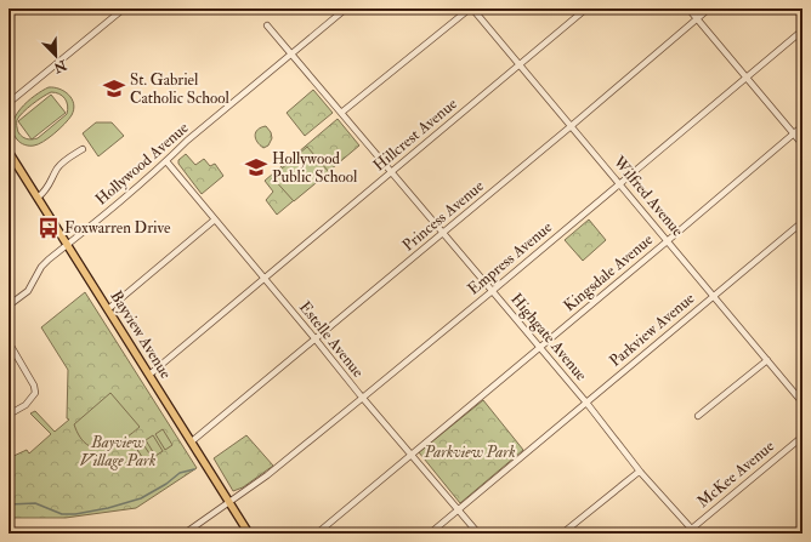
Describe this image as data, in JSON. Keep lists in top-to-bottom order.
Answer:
{
  "streets": {
    "main road": ["Bayview Avenue"],
    "street": [
      "Hillcrest Avenue",
      "Hollywood Avenue",
      "Wilfred Avenue",
      "Princess Avenue",
      "Empress Avenue",
      "Kingsdale Avenue",
      "Parkview Avenue",
      "Highgate Avenue",
      "Estelle Avenue",
      "McKee Avenue"
    ]
  },
  "crossings": [
    ["Hillcrest Avenue", "Wilfred Avenue"],
    ["Hillcrest Avenue", "Bayview Avenue"],
    ["Hillcrest Avenue", "Highgate Avenue"],
    ["Hillcrest Avenue", "Estelle Avenue"],
    ["Hollywood Avenue", "Bayview Avenue"],
    ["Hollywood Avenue", "Highgate Avenue"],
    ["Hollywood Avenue", "Estelle Avenue"],
    ["Wilfred Avenue", "Princess Avenue"],
    ["Wilfred Avenue", "Empress Avenue"],
    ["Wilfred Avenue", "Kingsdale Avenue"],
    ["Wilfred Avenue", "Parkview Avenue"],
    ["Princess Avenue", "Bayview Avenue"],
    ["Princess Avenue", "Highgate Avenue"],
    ["Princess Avenue", "Estelle Avenue"],
    ["Empress Avenue", "Bayview Avenue"],
    ["Empress Avenue", "Highgate Avenue"],
    ["Empress Avenue", "Estelle Avenue"],
    ["Kingsdale Avenue", "Highgate Avenue"],
    ["Kingsdale Avenue", "Estelle Avenue"],
    ["Parkview Avenue", "Highgate Avenue"],
    ["Parkview Avenue", "Estelle Avenue"],
    ["Highgate Avenue", "McKee Avenue"]
  ],
  "parks": ["Bayview Village Park", "Parkview Park"],
  "places": {
    "school or university": ["St. Gabriel Catholic School", "Hollywood Public School"],
    "bus stop": ["Foxwarren Drive"]
  },
  "north": "bottom right"
}
